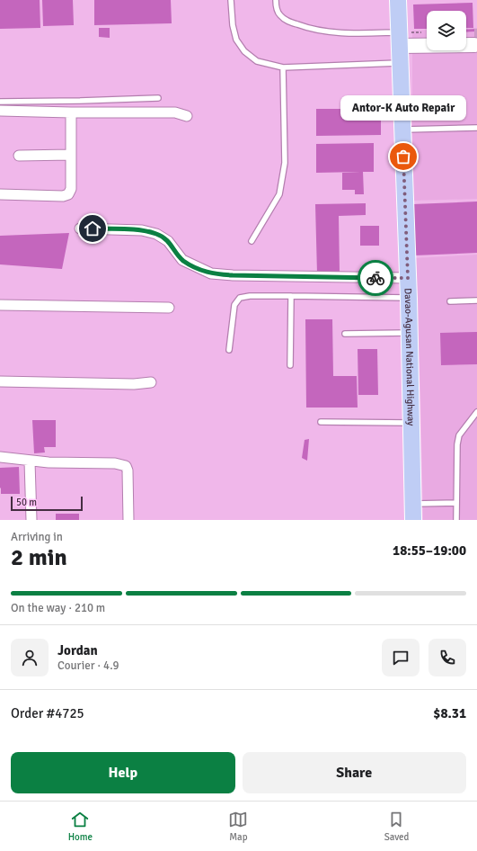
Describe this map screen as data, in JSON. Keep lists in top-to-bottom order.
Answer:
{
  "streets": {
    "main road": ["Davao-Agusan National Highway"]
  },
  "places": ["Antor-K Auto Repair"],
  "scale_bar": "50 m",
  "page": {
    "bubble": "Antor-K Auto Repair",
    "scale": "50 m",
    "heading": ["2 min", "Arriving in", "18:55–19:00"],
    "panel": [
      "Jordan",
      "Courier · 4.9",
      "Order #4725",
      "$8.31"
    ],
    "bar": "On the way · 210 m",
    "buttons": ["Help", "Share"],
    "tabs": ["Home", "Map", "Saved"]
  }
}
